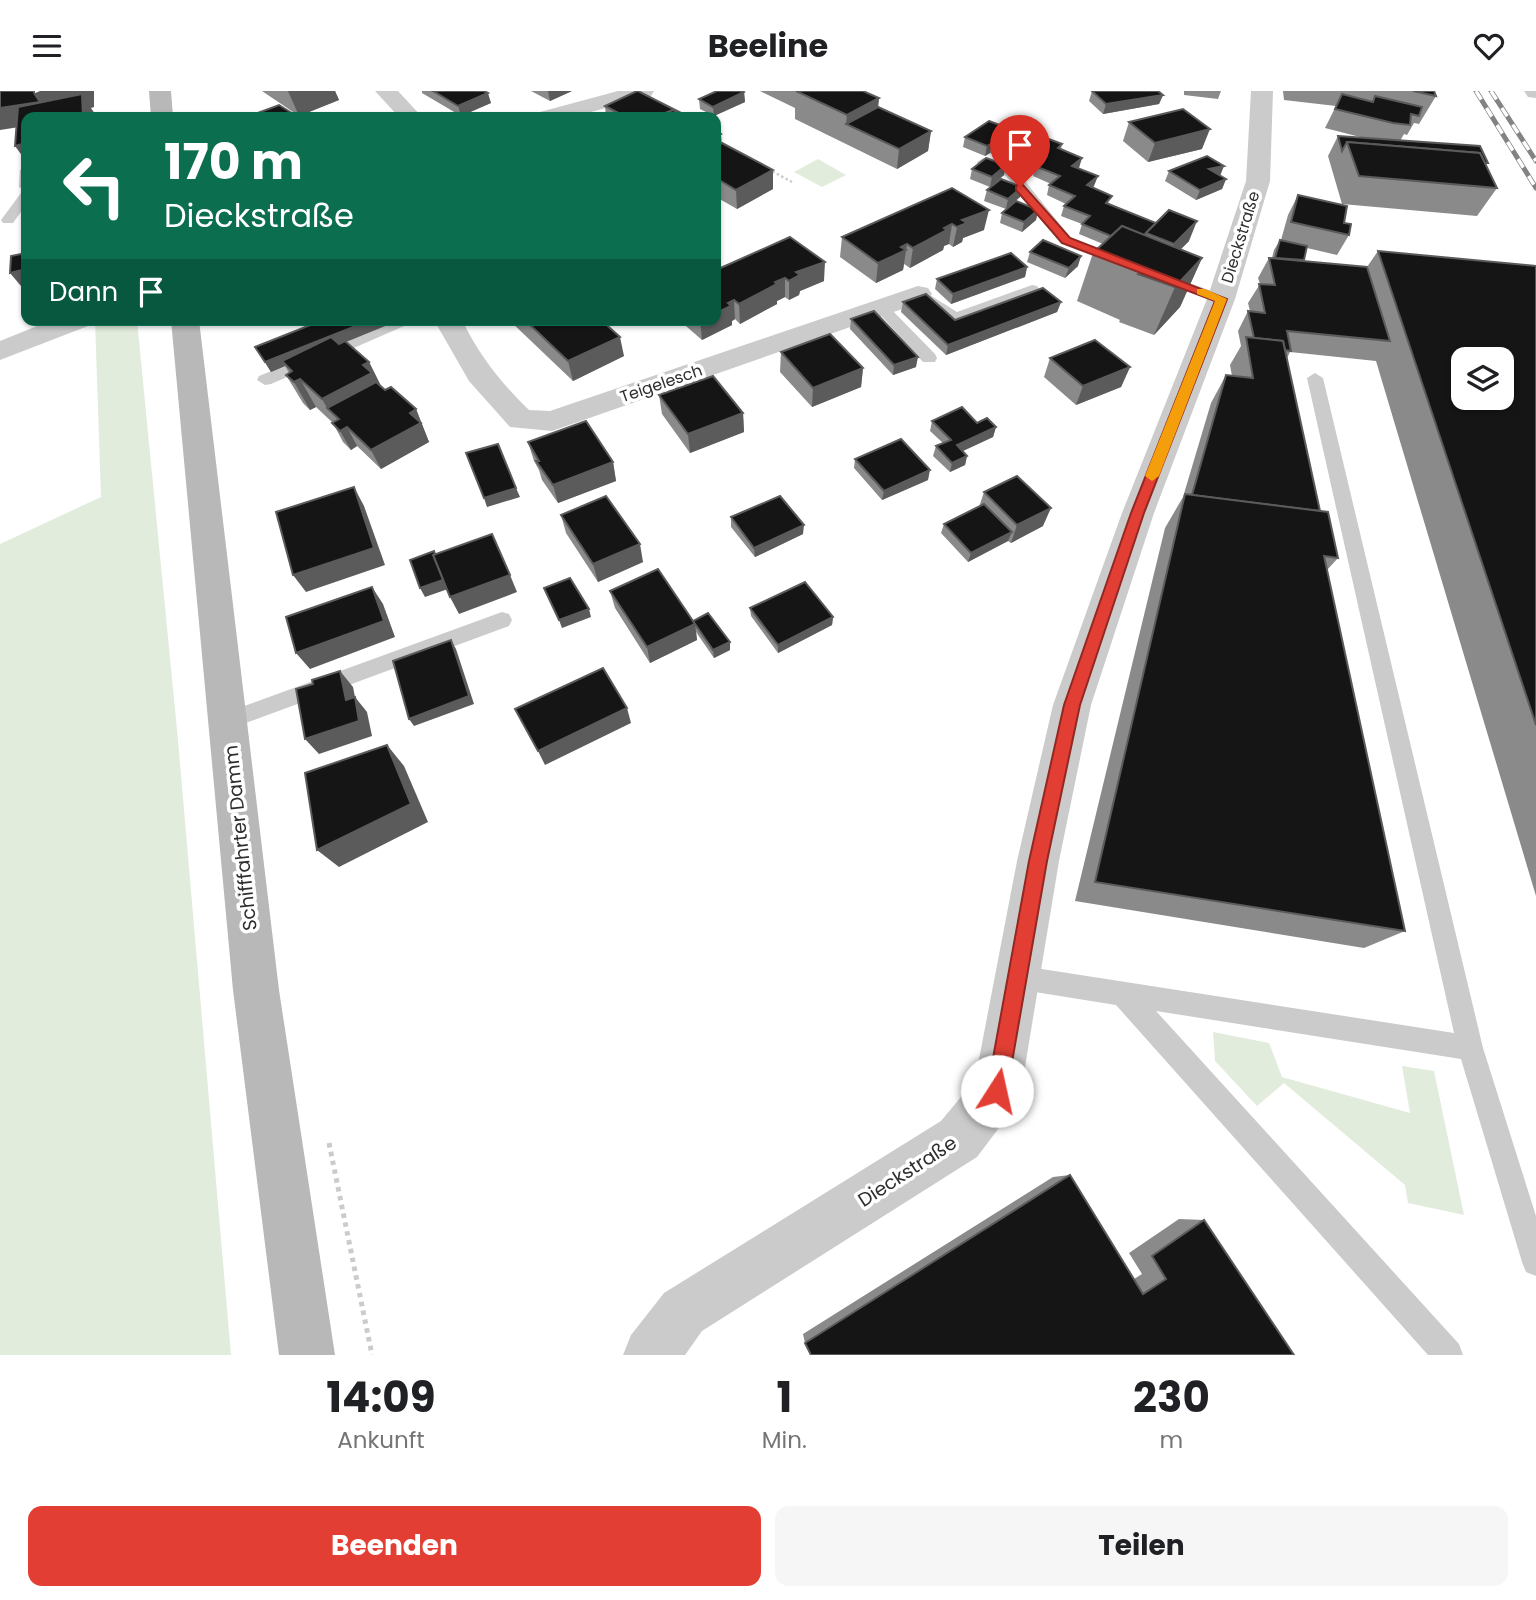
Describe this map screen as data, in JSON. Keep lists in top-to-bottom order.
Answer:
{
  "streets": {
    "main road": ["Schifffahrter Damm"],
    "street": ["Dieckstraße", "Teigelesch"]
  },
  "page": {
    "header": "Beeline",
    "turn": ["170 m", "Dieckstraße"],
    "then": "Dann",
    "eta": [
      "14:09",
      "Ankunft",
      "1",
      "Min.",
      "230",
      "m"
    ],
    "buttons": ["Beenden", "Teilen"]
  }
}
